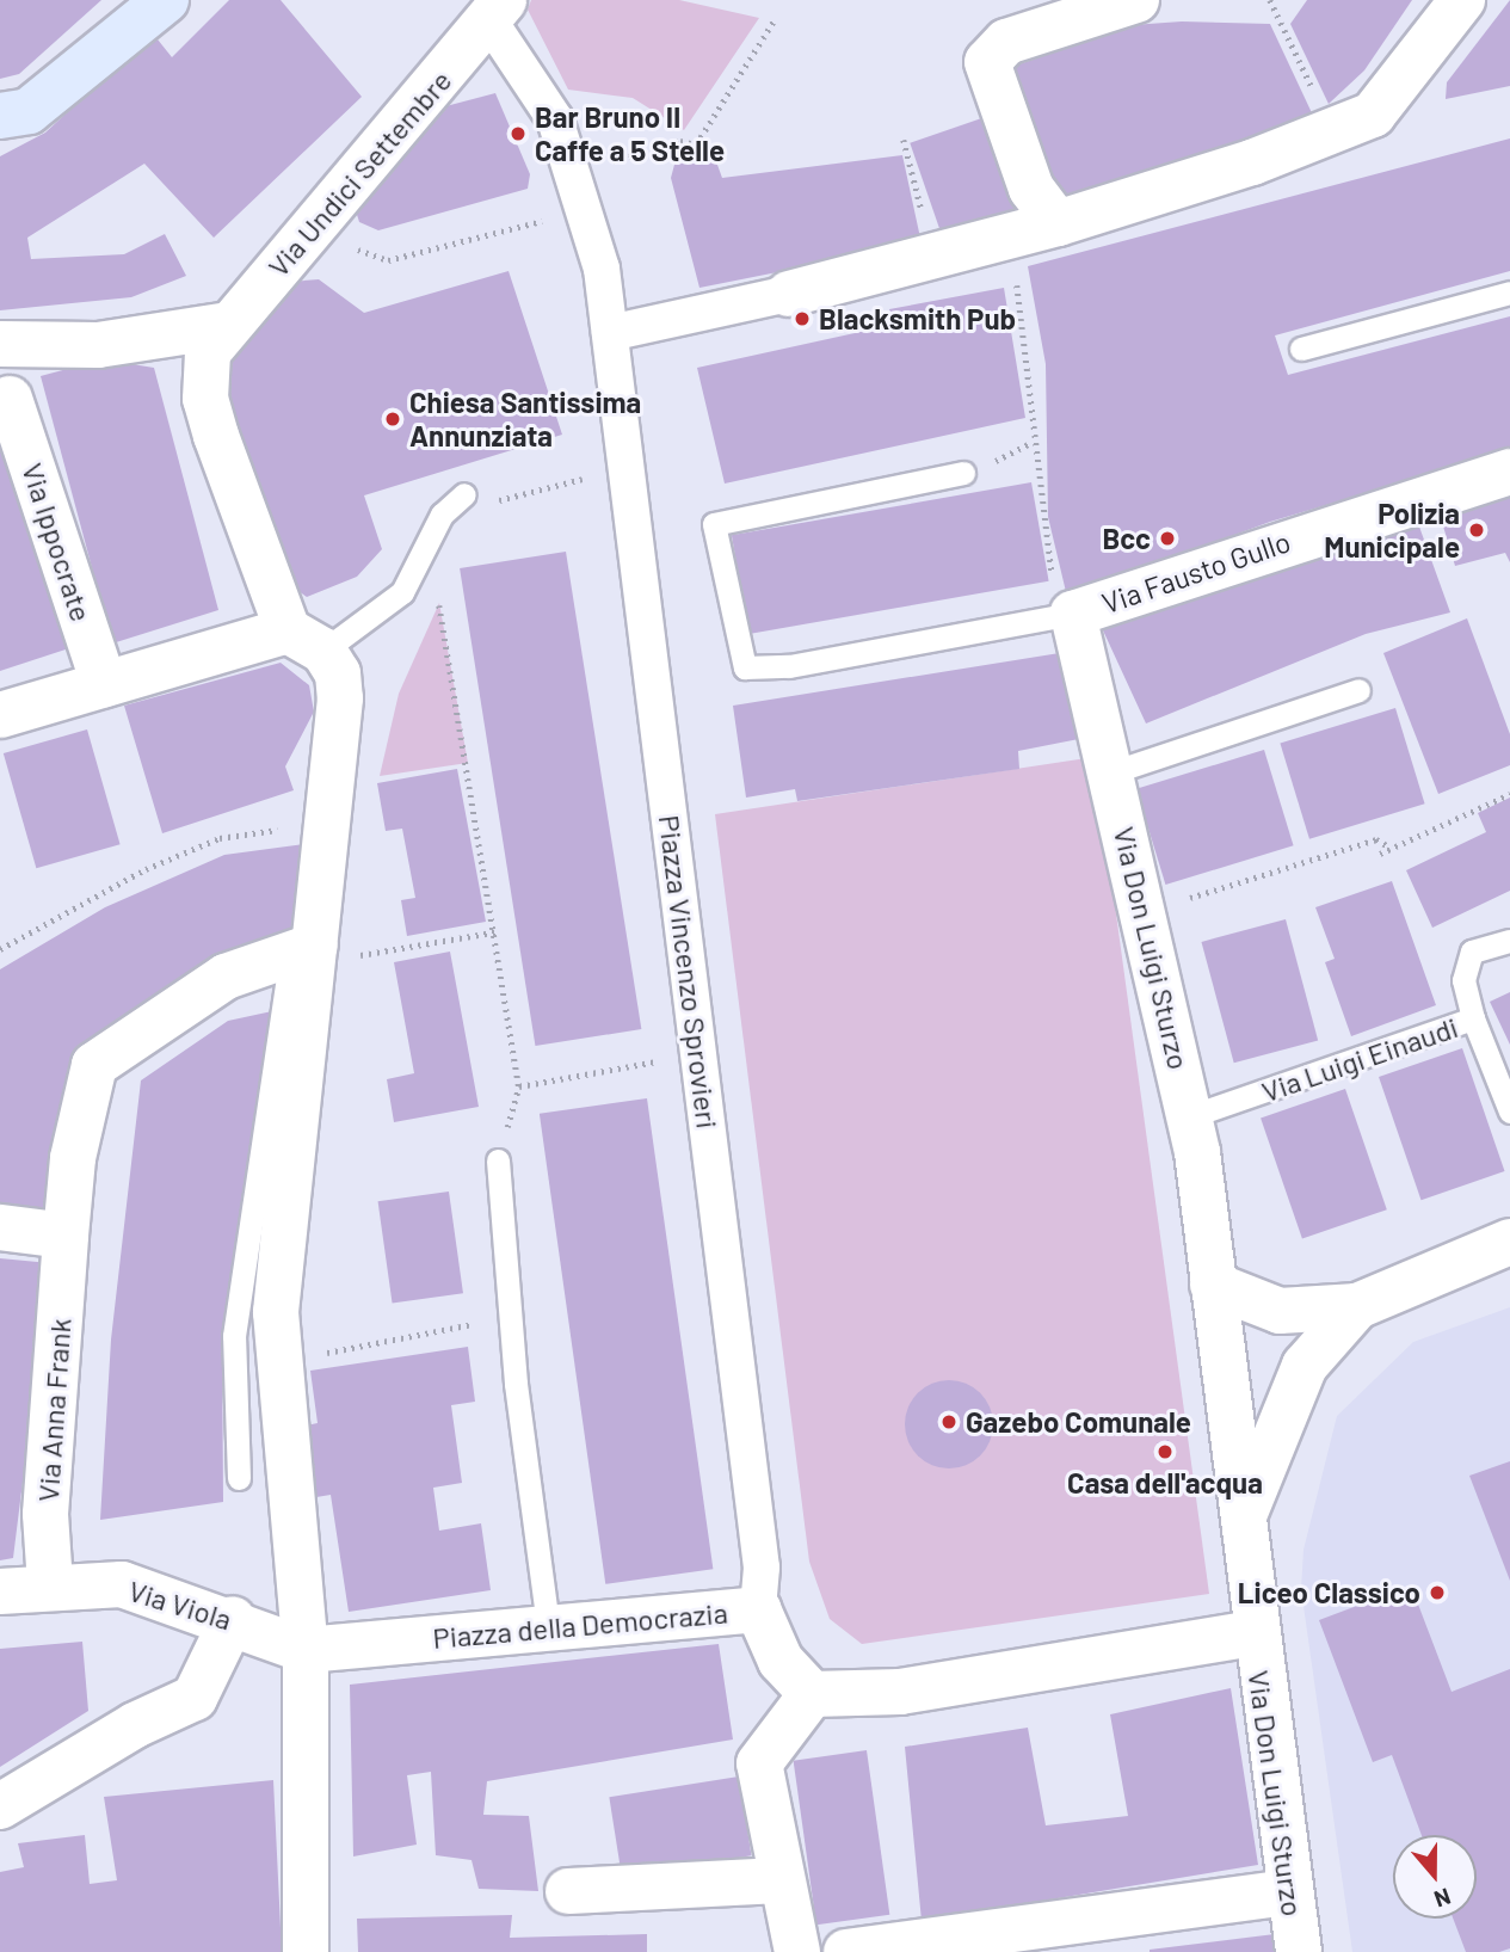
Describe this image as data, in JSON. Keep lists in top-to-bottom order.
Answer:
{
  "streets": {
    "street": [
      "Via Undici Settembre",
      "Via Ippocrate",
      "Via Fausto Gullo",
      "Via Don Luigi Sturzo",
      "Piazza Vincenzo Sprovieri",
      "Via Anna Frank",
      "Via Viola",
      "Piazza della Democrazia"
    ],
    "lane": ["Via Luigi Einaudi"]
  },
  "crossings": [
    ["Via Undici Settembre", "Piazza Vincenzo Sprovieri"],
    ["Via Undici Settembre", "Via Anna Frank"],
    ["Via Undici Settembre", "Via Viola"],
    ["Via Undici Settembre", "Piazza della Democrazia"],
    ["Via Fausto Gullo", "Via Don Luigi Sturzo"],
    ["Via Don Luigi Sturzo", "Via Luigi Einaudi"],
    ["Piazza Vincenzo Sprovieri", "Piazza della Democrazia"],
    ["Via Anna Frank", "Via Viola"],
    ["Via Viola", "Piazza della Democrazia"]
  ],
  "places": [
    "Bar Bruno Il Caffe a 5 Stelle",
    "Blacksmith Pub",
    "Chiesa Santissima Annunziata",
    "Polizia Municipale",
    "Bcc",
    "Gazebo Comunale",
    "Casa dell'acqua",
    "Liceo Classico"
  ],
  "north": "bottom"
}
